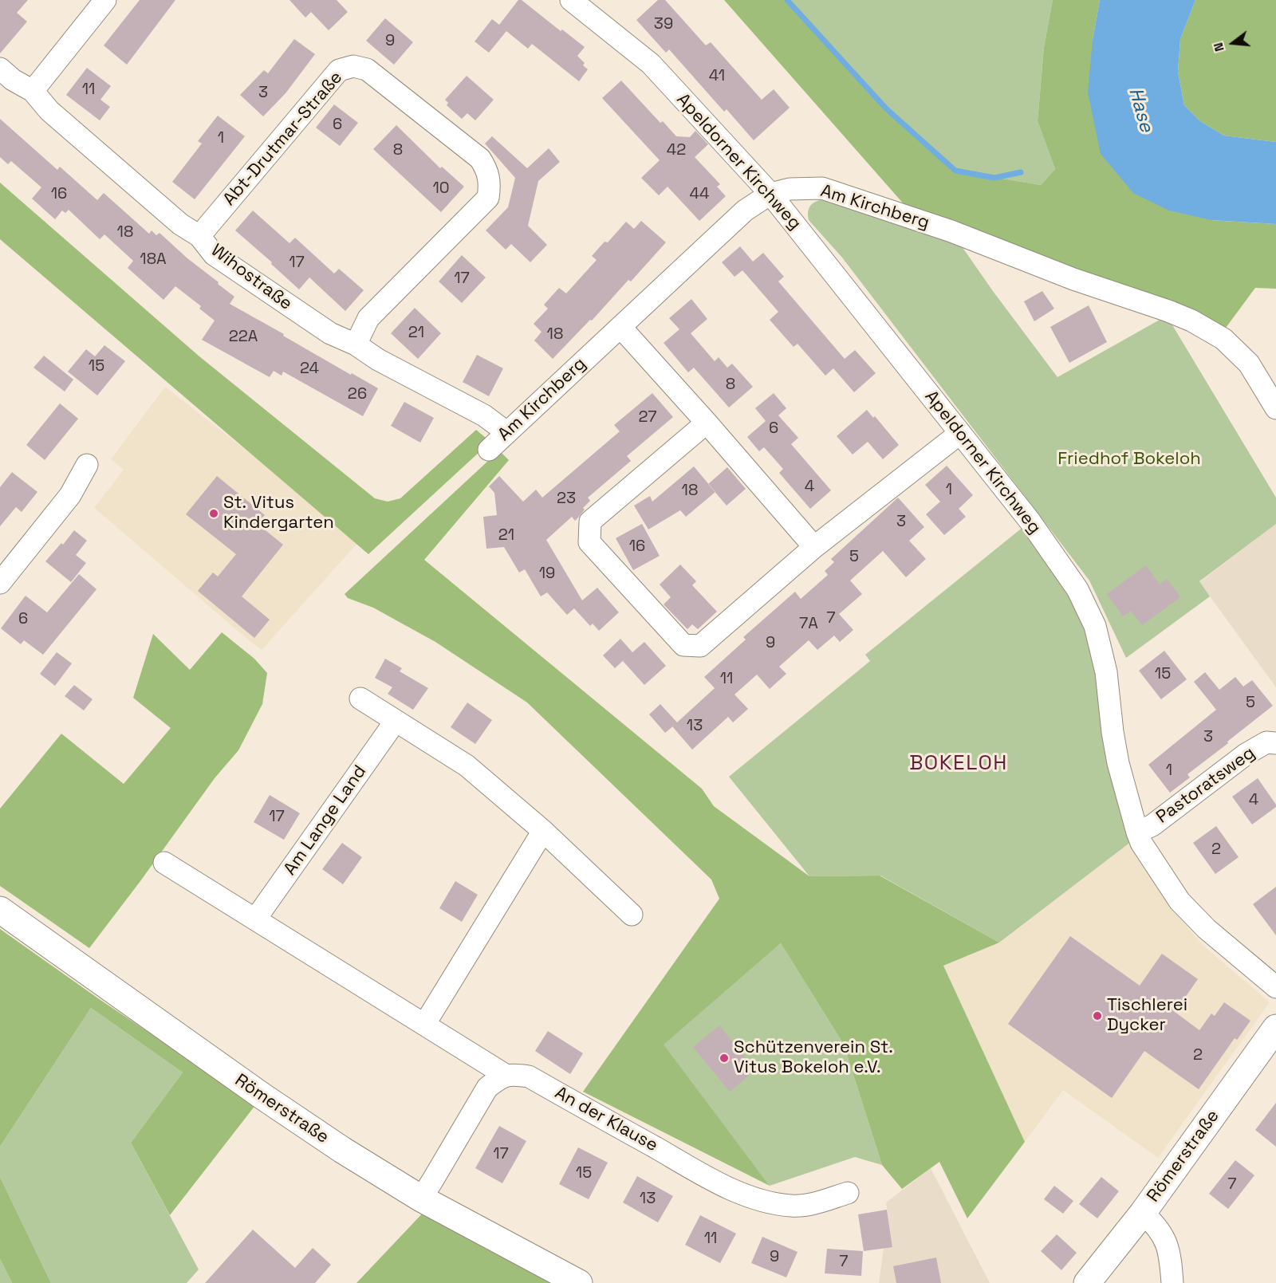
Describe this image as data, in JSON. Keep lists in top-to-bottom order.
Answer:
{
  "streets": {
    "street": [
      "Abt-Drutmar-Straße",
      "Apeldorner Kirchweg",
      "Am Kirchberg",
      "Wihostraße",
      "Pastoratsweg",
      "Am Lange Land",
      "Römerstraße",
      "An der Klause"
    ]
  },
  "crossings": [
    ["Abt-Drutmar-Straße", "Wihostraße"],
    ["Apeldorner Kirchweg", "Am Kirchberg"],
    ["Apeldorner Kirchweg", "Pastoratsweg"],
    ["Am Kirchberg", "Wihostraße"]
  ],
  "districts": ["BOKELOH"],
  "water": ["Hase"],
  "parks": ["Friedhof Bokeloh"],
  "places": ["St. Vitus Kindergarten", "Tischlerei Dycker", "Schützenverein St. Vitus Bokeloh e.V."],
  "house_numbers": [
    "39",
    "9",
    "41",
    "11",
    "3",
    "6",
    "1",
    "8",
    "42",
    "10",
    "16",
    "44",
    "18",
    "18A",
    "17",
    "17",
    "21",
    "18",
    "22A",
    "15",
    "24",
    "8",
    "26",
    "27",
    "6",
    "4",
    "1",
    "18",
    "23",
    "3",
    "21",
    "16",
    "5",
    "19",
    "7",
    "6",
    "7A",
    "9",
    "15",
    "11",
    "5",
    "13",
    "3",
    "1",
    "4",
    "17",
    "2",
    "2",
    "17",
    "15",
    "7",
    "13",
    "11",
    "9",
    "7"
  ],
  "north": "left"
}
